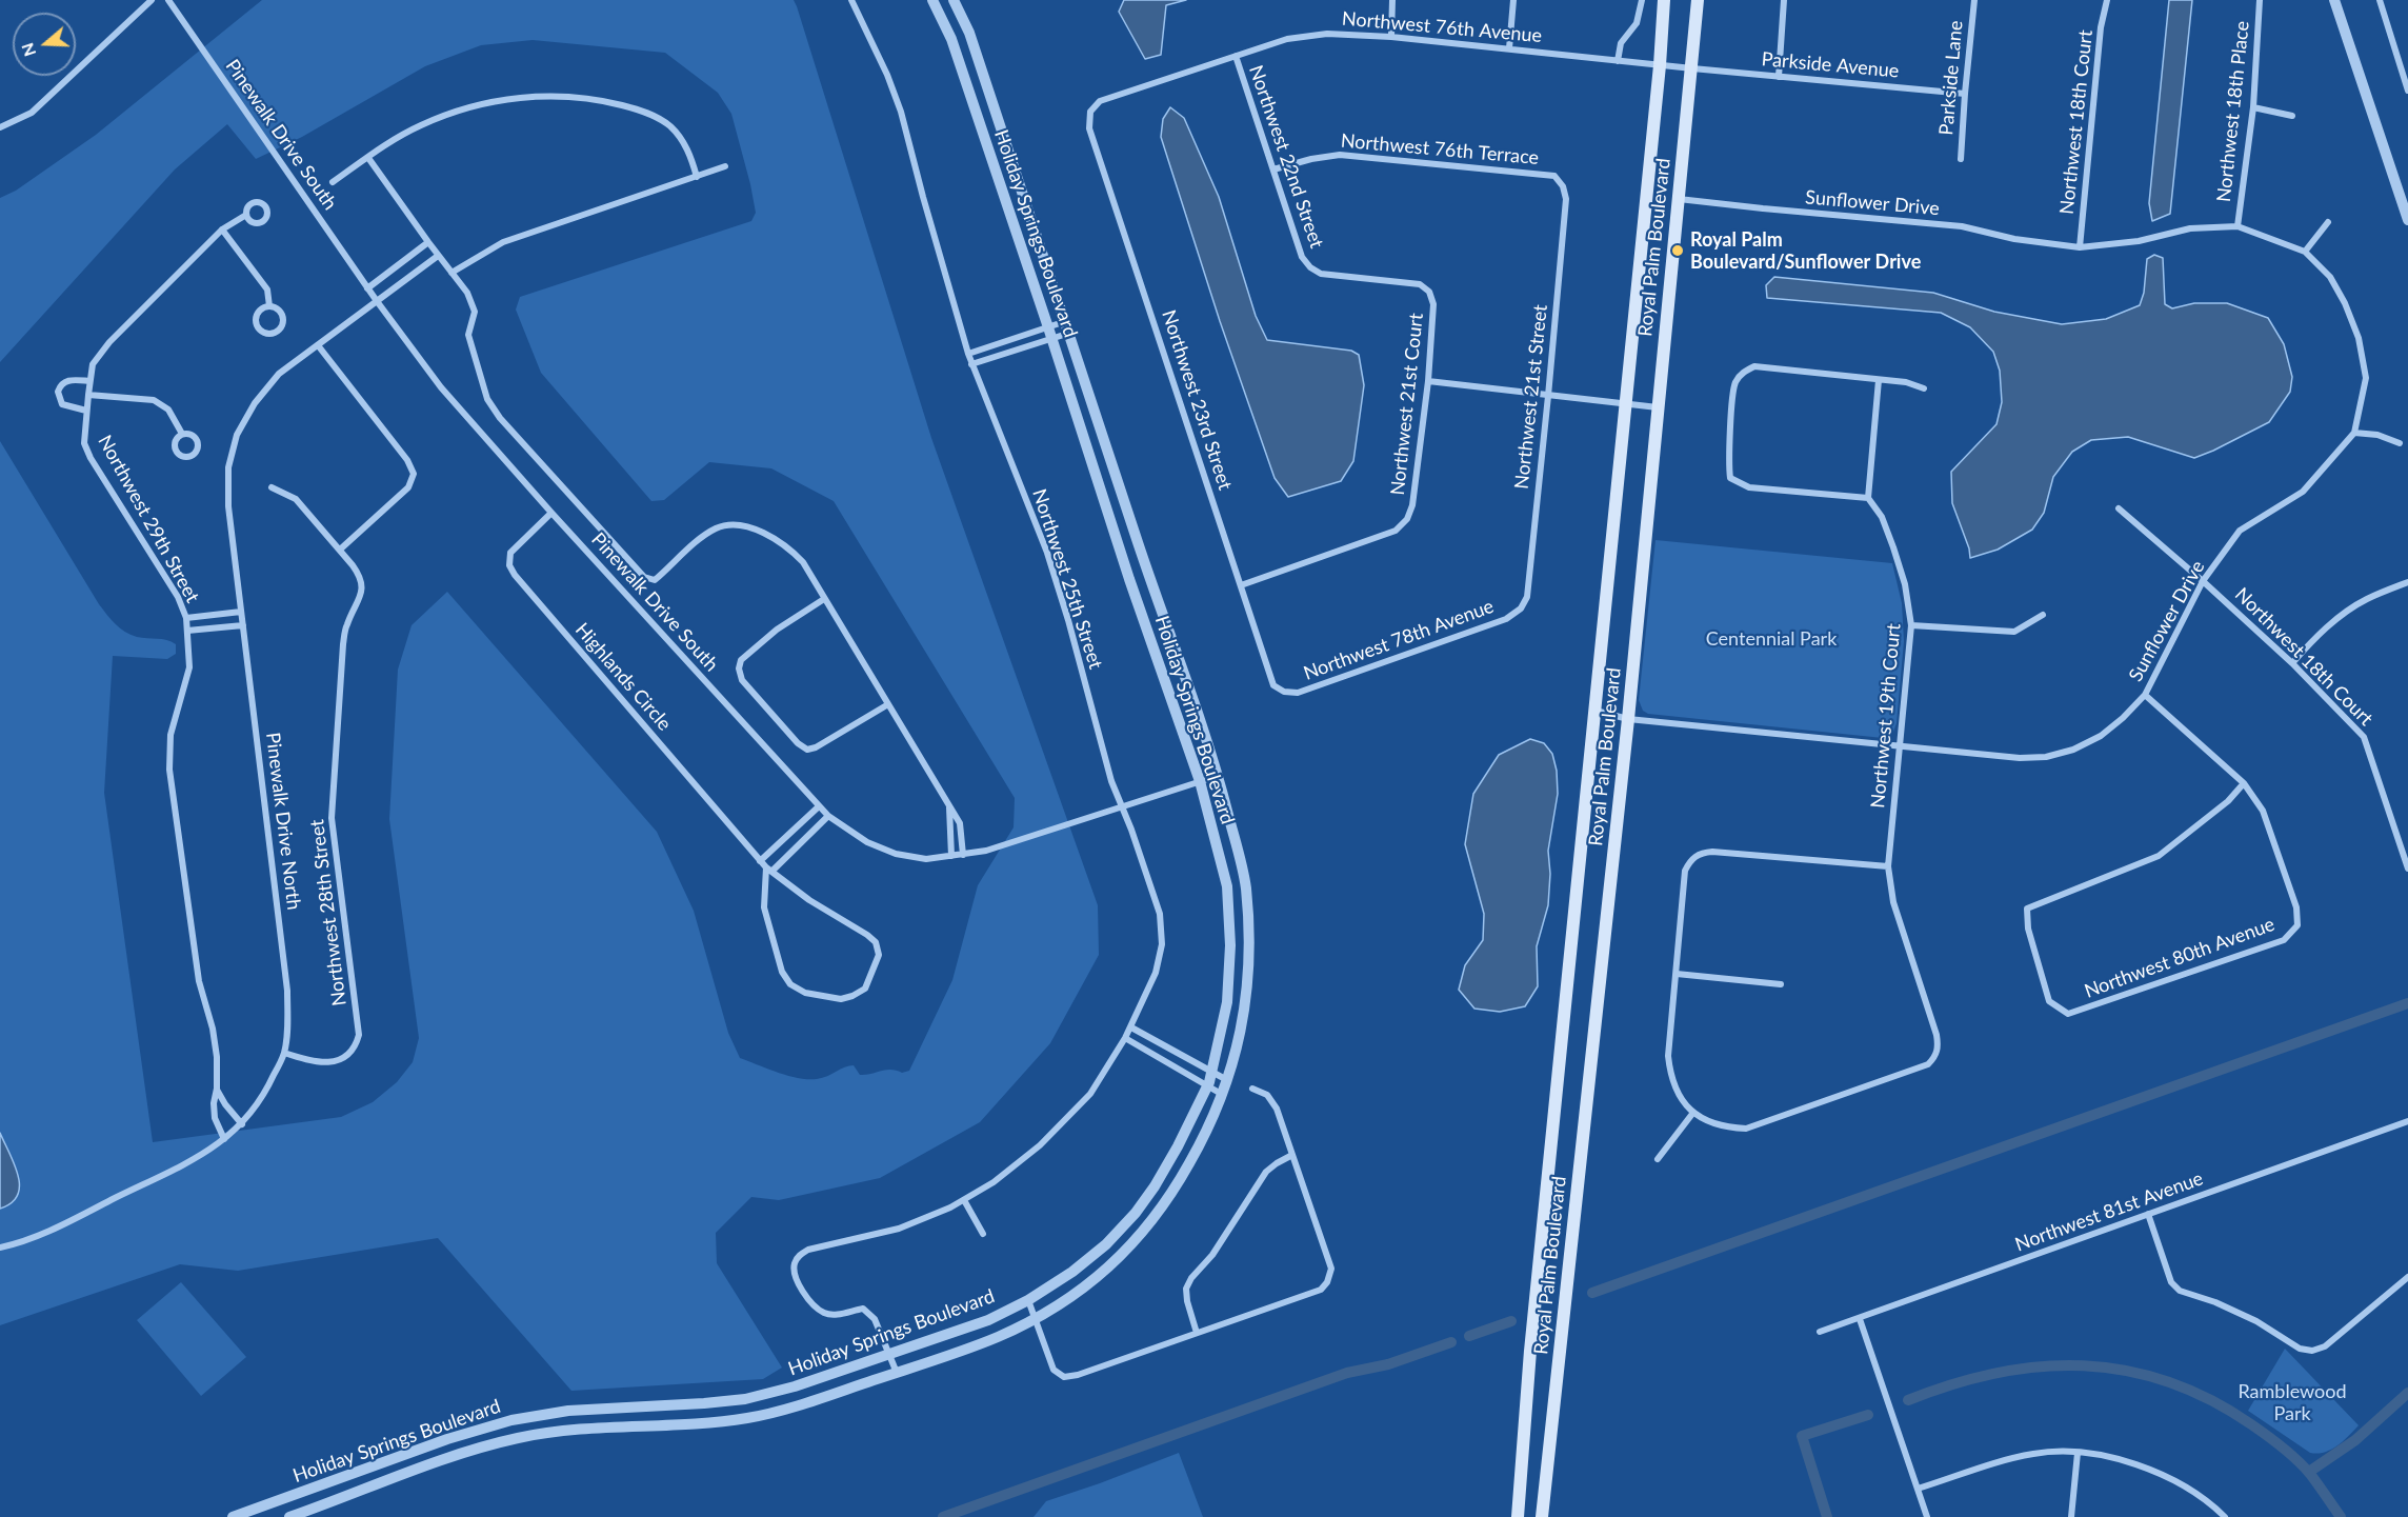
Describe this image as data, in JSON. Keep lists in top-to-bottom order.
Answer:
{
  "streets": {
    "main road": ["Royal Palm Boulevard"],
    "street": [
      "Northwest 76th Avenue",
      "Parkside Avenue",
      "Parkside Lane",
      "Northwest 18th Place",
      "Northwest 18th Court",
      "Pinewalk Drive South",
      "Northwest 76th Terrace",
      "Northwest 22nd Street",
      "Sunflower Drive",
      "Holiday Springs Boulevard",
      "Northwest 21st Street",
      "Northwest 23rd Street",
      "Northwest 21st Court",
      "Northwest 29th Street",
      "Northwest 25th Street",
      "Northwest 78th Avenue",
      "Highlands Circle",
      "Northwest 19th Court",
      "Pinewalk Drive North",
      "Northwest 28th Street",
      "Northwest 80th Avenue",
      "Northwest 81st Avenue"
    ]
  },
  "crossings": [
    ["Northwest 76th Avenue", "Parkside Avenue"],
    ["Northwest 76th Avenue", "Northwest 22nd Street"],
    ["Northwest 76th Avenue", "Royal Palm Boulevard"],
    ["Northwest 76th Avenue", "Northwest 23rd Street"],
    ["Parkside Avenue", "Parkside Lane"],
    ["Parkside Avenue", "Royal Palm Boulevard"],
    ["Northwest 18th Place", "Sunflower Drive"],
    ["Northwest 18th Court", "Sunflower Drive"],
    ["Pinewalk Drive South", "Holiday Springs Boulevard"],
    ["Pinewalk Drive South", "Northwest 25th Street"],
    ["Pinewalk Drive South", "Highlands Circle"],
    ["Pinewalk Drive South", "Pinewalk Drive North"],
    ["Northwest 76th Terrace", "Northwest 22nd Street"],
    ["Northwest 76th Terrace", "Northwest 21st Street"],
    ["Northwest 22nd Street", "Northwest 21st Court"],
    ["Sunflower Drive", "Royal Palm Boulevard"],
    ["Sunflower Drive", "Northwest 19th Court"],
    ["Holiday Springs Boulevard", "Northwest 25th Street"],
    ["Northwest 21st Street", "Northwest 78th Avenue"],
    ["Northwest 23rd Street", "Northwest 21st Court"],
    ["Northwest 23rd Street", "Northwest 78th Avenue"],
    ["Northwest 29th Street", "Pinewalk Drive North"],
    ["Pinewalk Drive North", "Northwest 28th Street"]
  ],
  "parks": ["Centennial Park", "Ramblewood Park"],
  "places": ["Royal Palm Boulevard/Sunflower Drive"],
  "north": "left"
}
